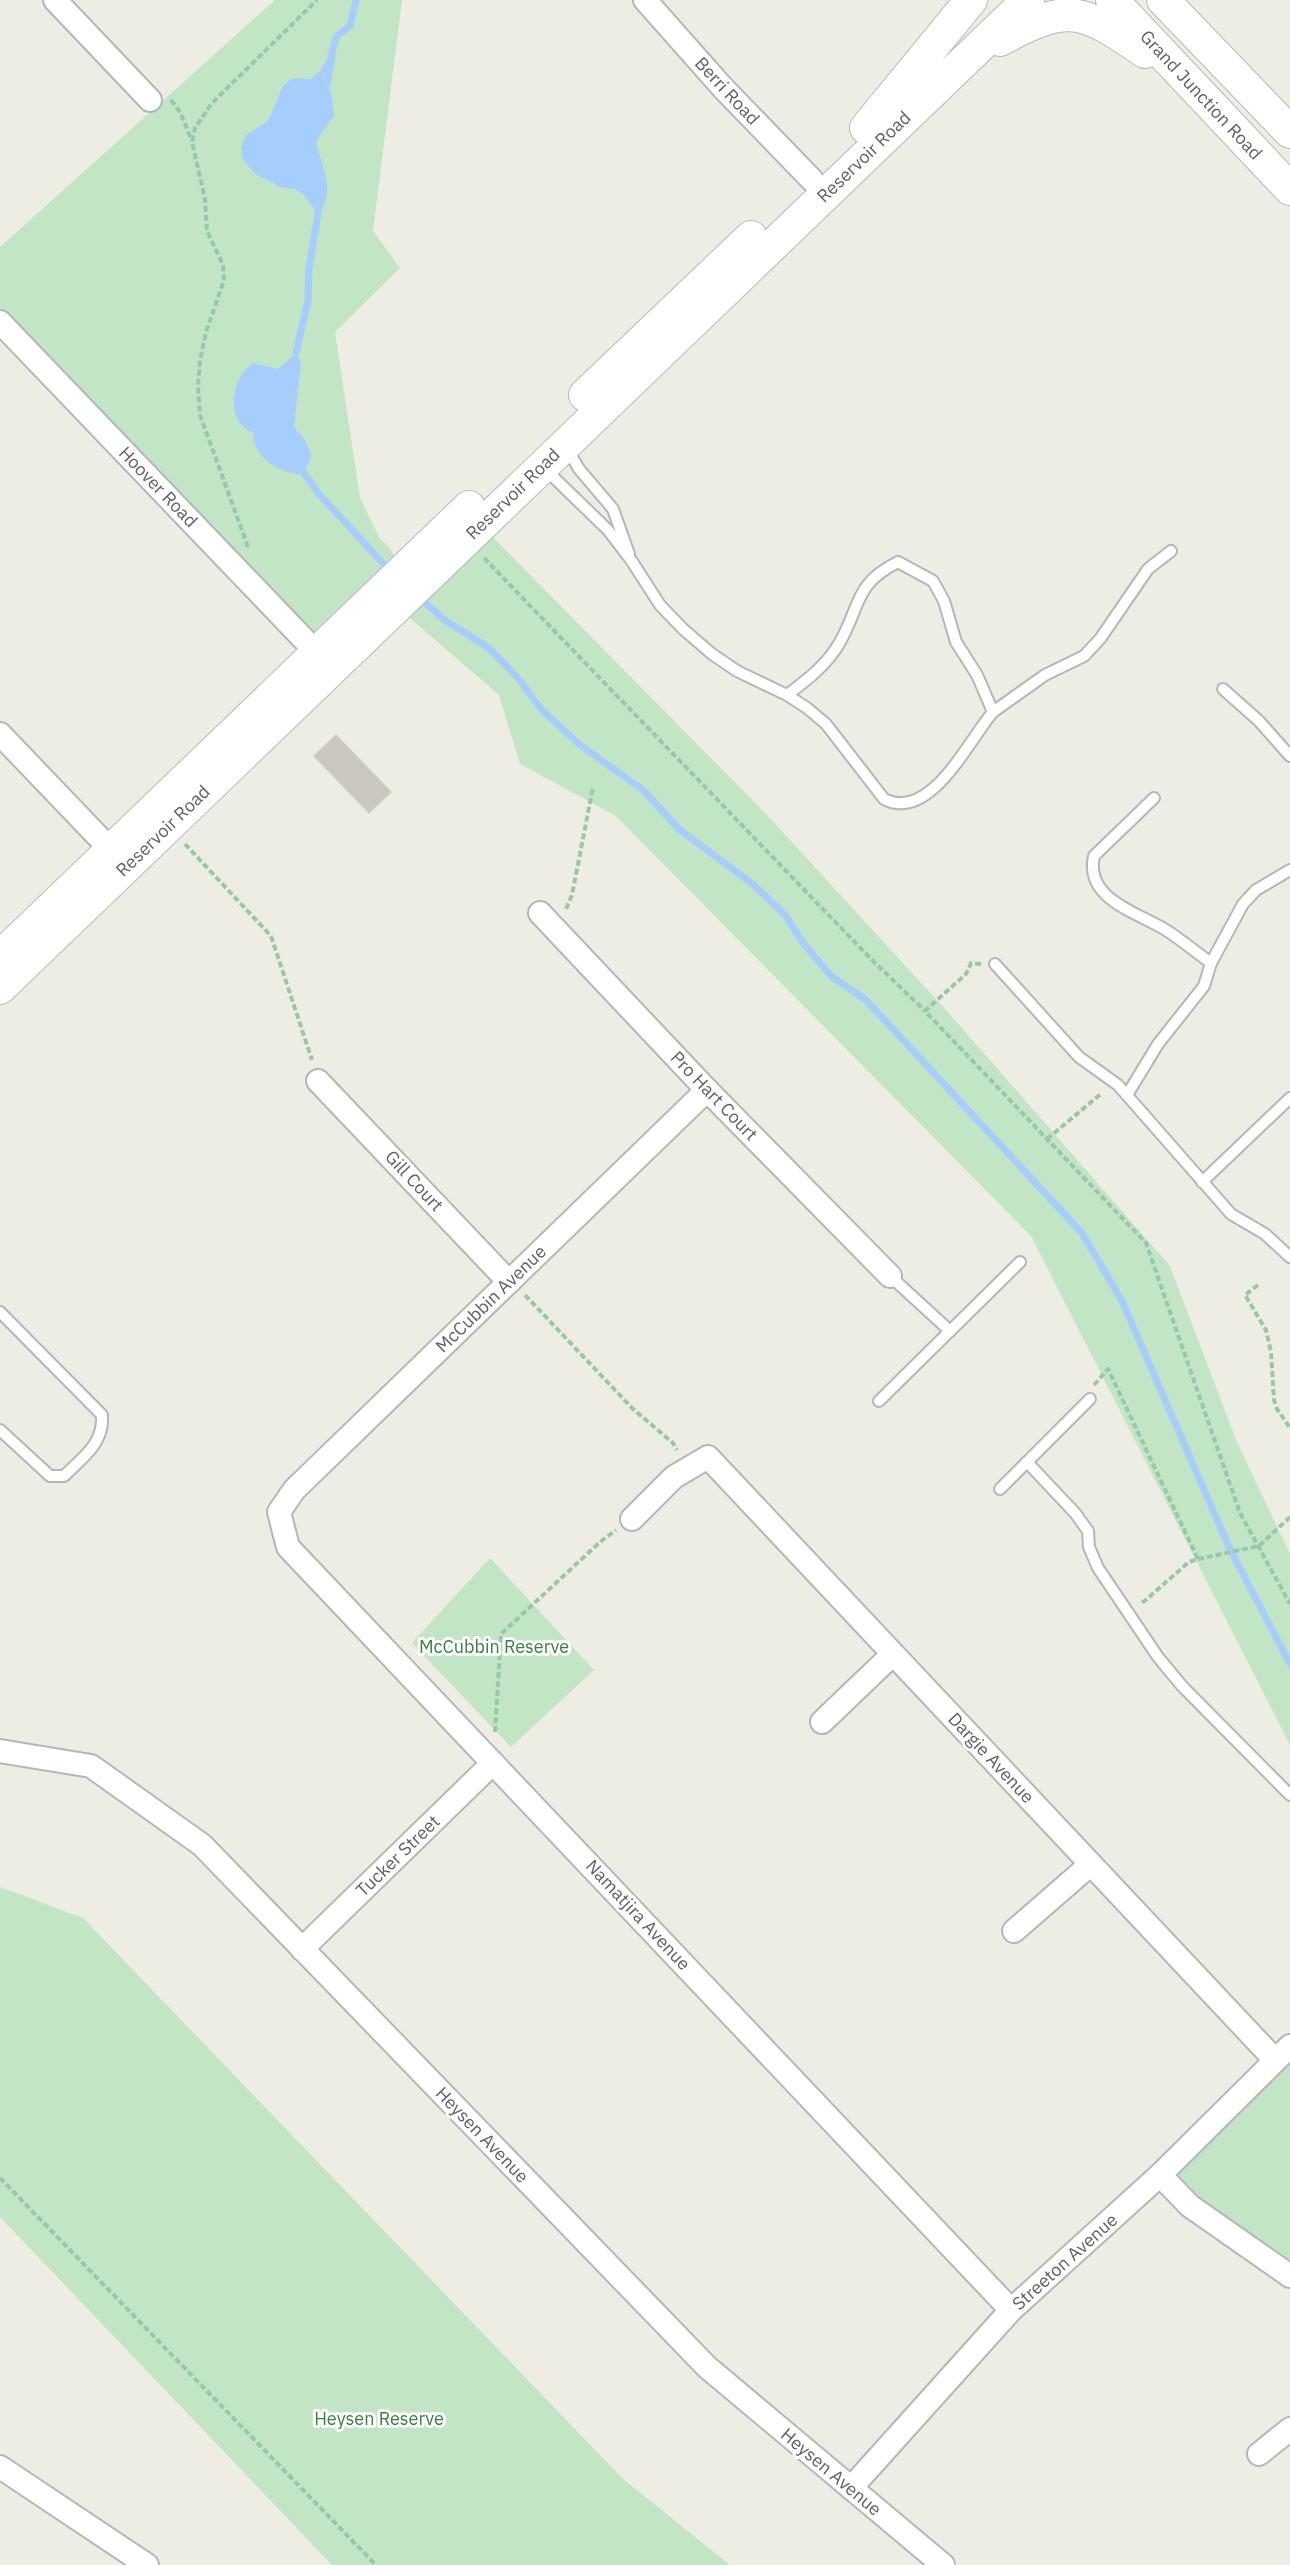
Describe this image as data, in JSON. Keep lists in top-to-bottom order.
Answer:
{
  "streets": {
    "main road": ["Grand Junction Road", "Reservoir Road"],
    "street": [
      "Berri Road",
      "Hoover Road",
      "Pro Hart Court",
      "Gill Court",
      "McCubbin Avenue",
      "Dargie Avenue",
      "Tucker Street",
      "Namatjira Avenue",
      "Heysen Avenue",
      "Streeton Avenue"
    ]
  },
  "crossings": [
    ["Berri Road", "Reservoir Road"],
    ["Reservoir Road", "Hoover Road"],
    ["Pro Hart Court", "McCubbin Avenue"],
    ["Gill Court", "McCubbin Avenue"],
    ["McCubbin Avenue", "Namatjira Avenue"],
    ["Dargie Avenue", "Streeton Avenue"],
    ["Tucker Street", "Namatjira Avenue"],
    ["Tucker Street", "Heysen Avenue"],
    ["Namatjira Avenue", "Streeton Avenue"],
    ["Heysen Avenue", "Streeton Avenue"]
  ],
  "parks": ["McCubbin Reserve", "Heysen Reserve"]
}
